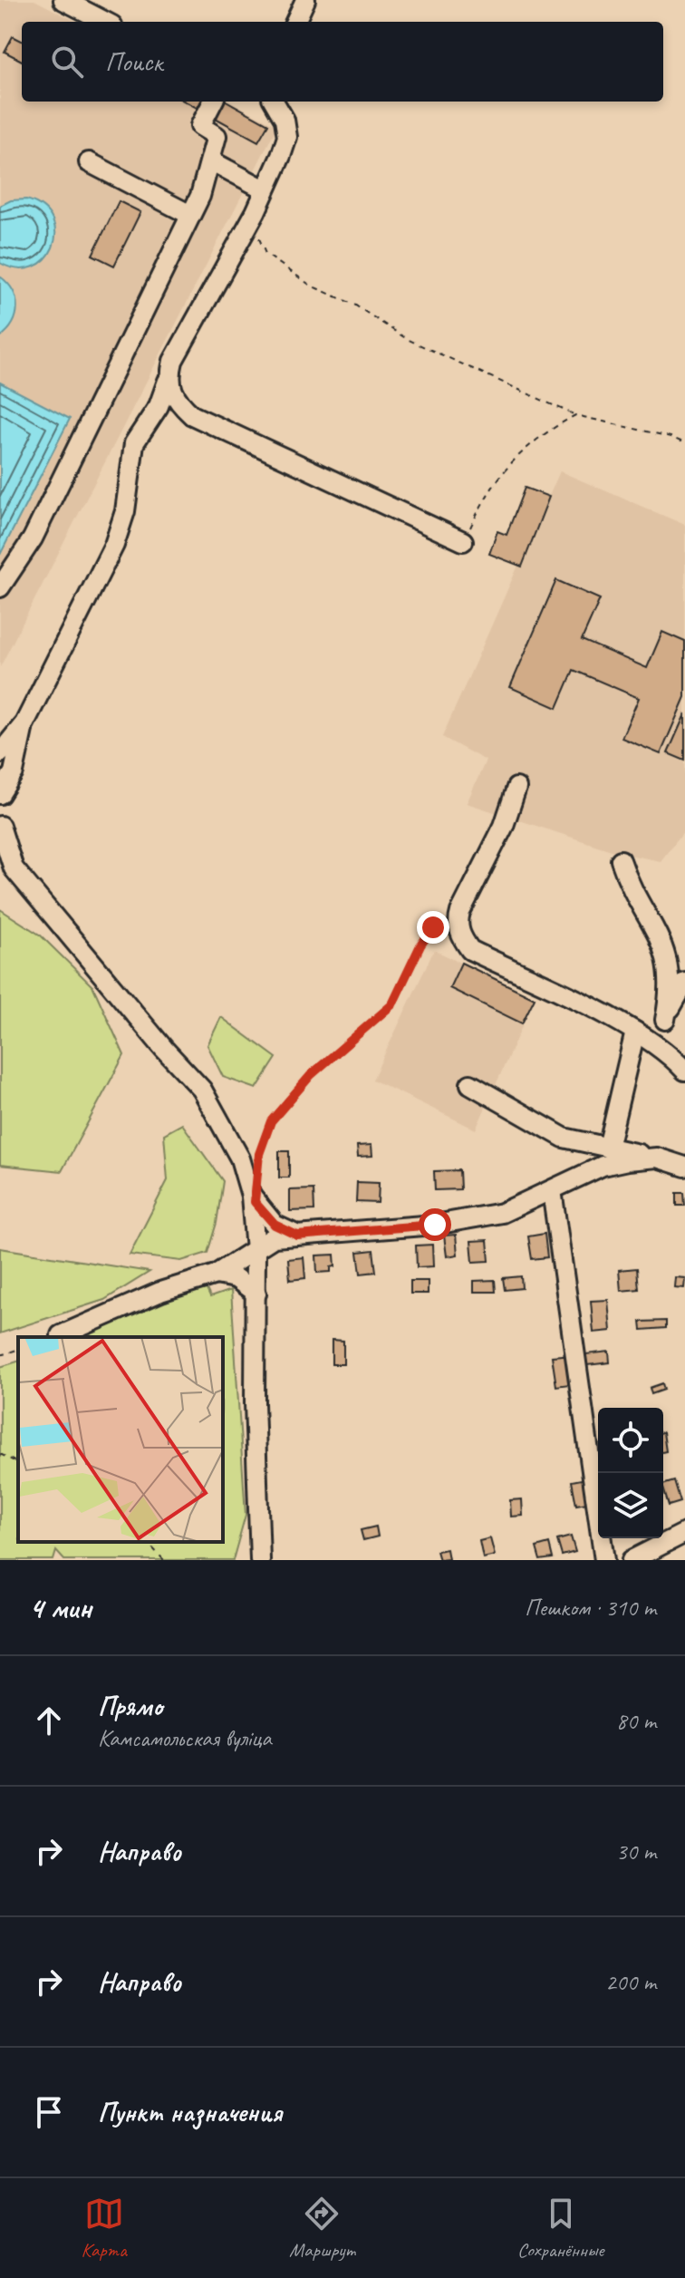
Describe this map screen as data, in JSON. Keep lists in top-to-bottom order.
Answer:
{
  "page": {
    "search": "Поиск",
    "heading": ["4 мин", "Пешком · 310 m"],
    "list": [
      ["Прямо", "Камсамольская вуліца", "80 m"],
      ["Направо", "30 m"],
      ["Направо", "200 m"],
      "Пункт назначения"
    ],
    "nav": ["Карта", "Маршрут", "Сохранённые"]
  }
}
